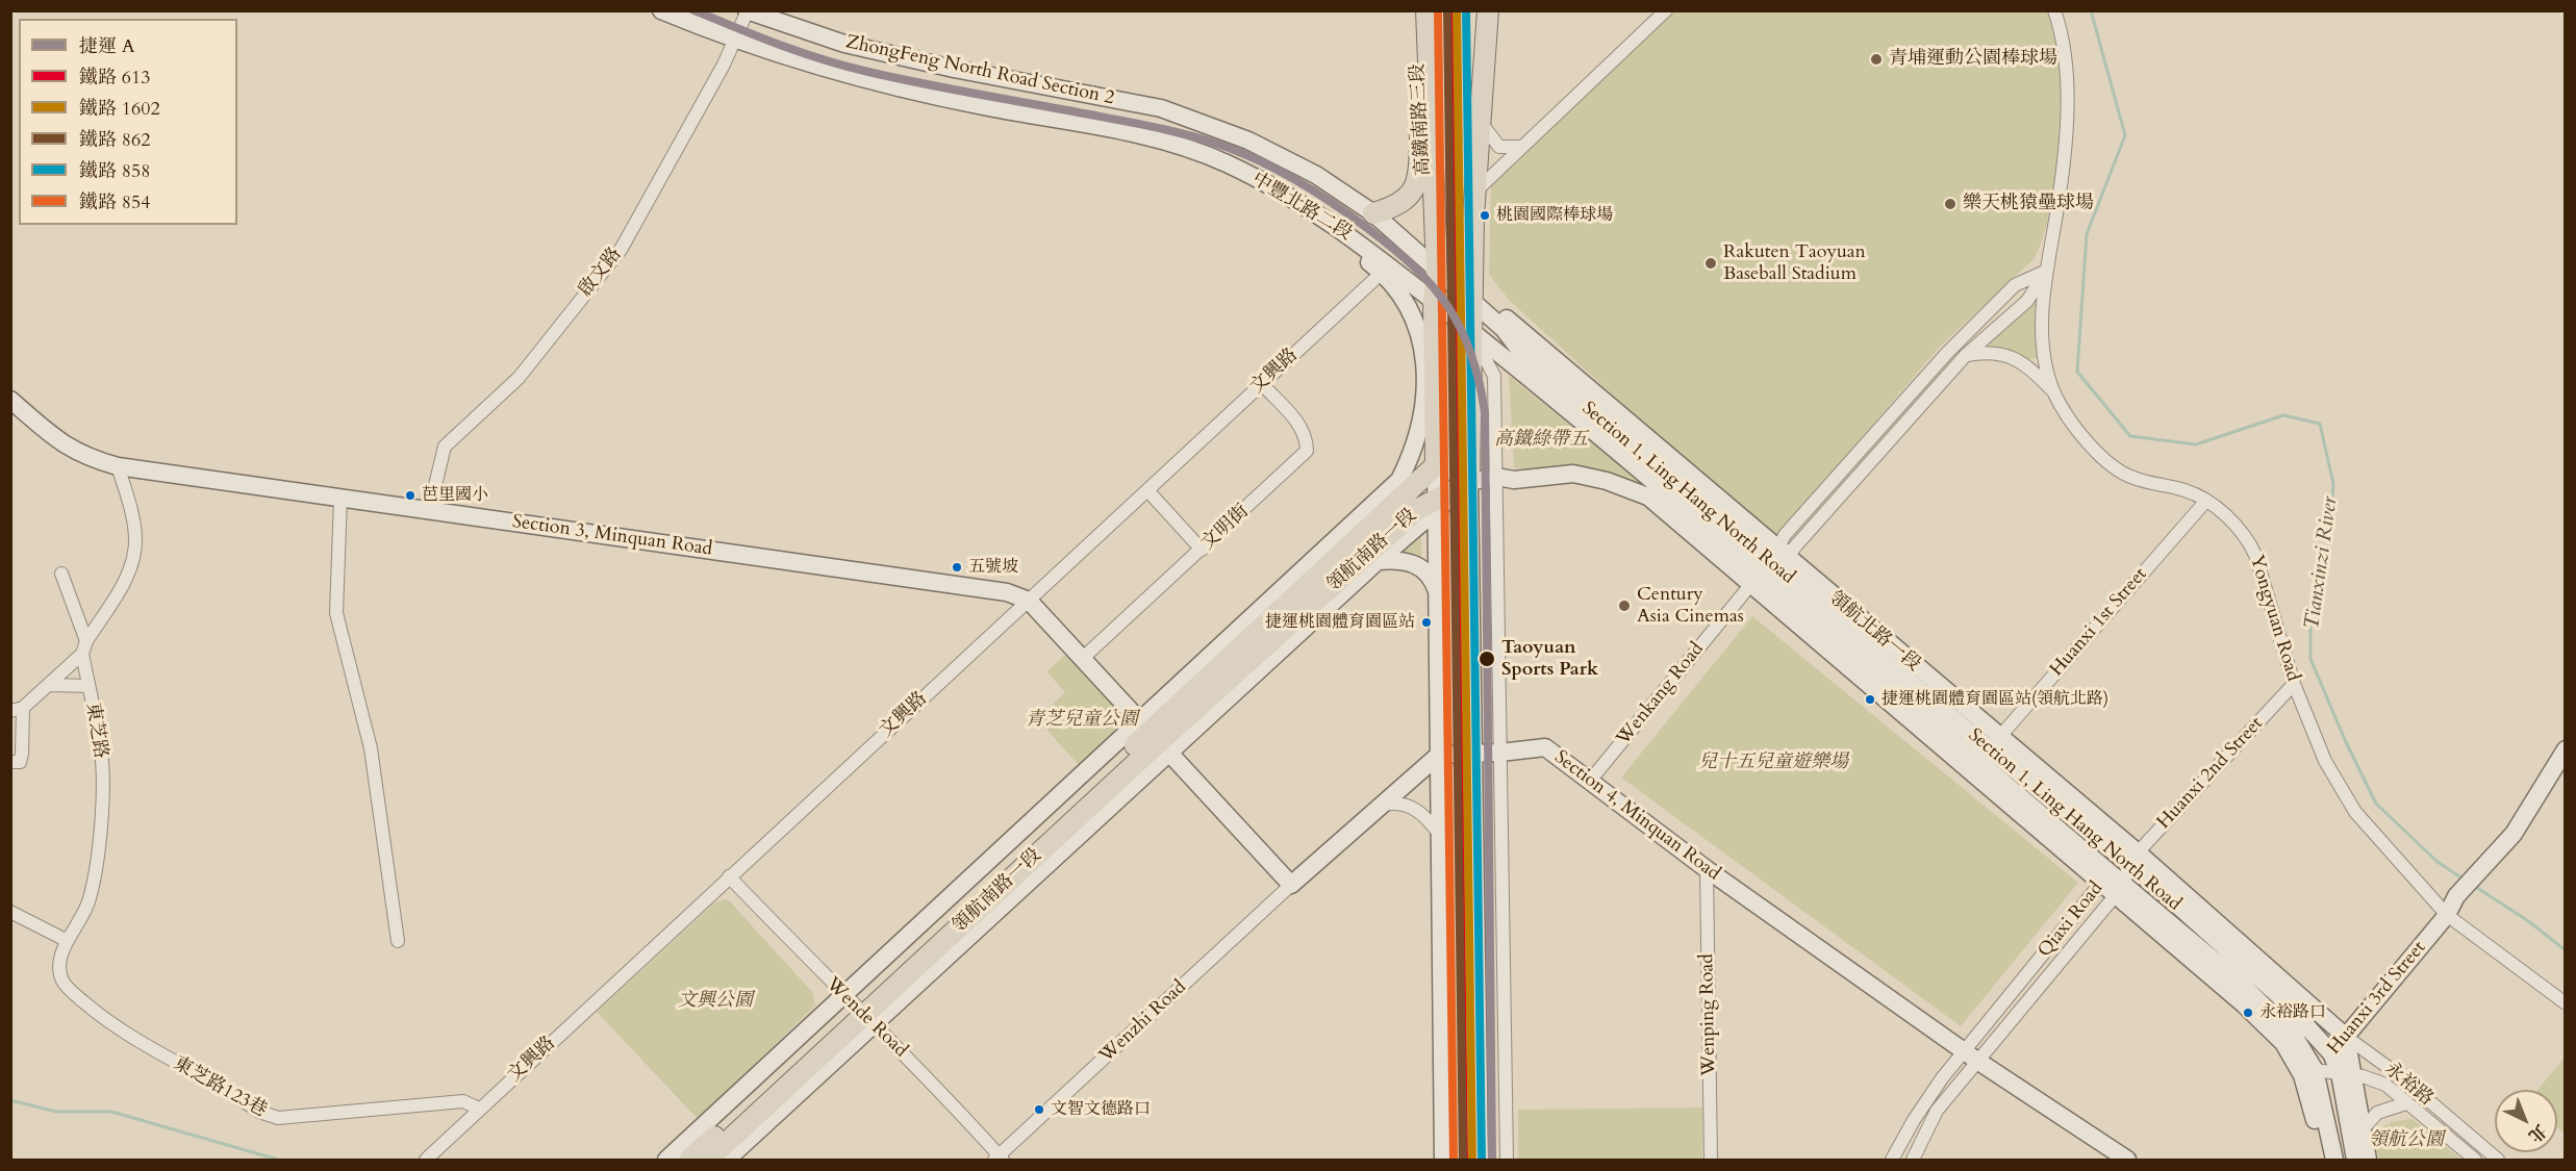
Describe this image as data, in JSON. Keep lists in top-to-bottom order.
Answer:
{
  "streets": {
    "main road": ["高鐵南路三段", "領航南路一段"],
    "street": [
      "中豐北路二段",
      "啟文路",
      "文興路",
      "Section 1, Ling Hang North Road",
      "文明街",
      "Section 3, Minquan Road",
      "Yongyuan Road",
      "Huanxi 1st Street",
      "Wenkang Road",
      "東芝路",
      "Huanxi 2nd Street",
      "Section 4, Minquan Road",
      "Qiaxi Road",
      "Huanxi 3rd Street",
      "Wenping Road",
      "Wende Road",
      "Wenzhi Road",
      "永裕路",
      "東芝路123巷"
    ]
  },
  "crossings": [
    ["高鐵南路三段", "中豐北路二段"],
    ["中豐北路二段", "啟文路"],
    ["中豐北路二段", "Section 1, Ling Hang North Road"],
    ["啟文路", "Section 3, Minquan Road"],
    ["文興路", "文明街"],
    ["文興路", "Section 3, Minquan Road"],
    ["文興路", "Wende Road"],
    ["文興路", "東芝路123巷"],
    ["Section 1, Ling Hang North Road", "Huanxi 1st Street"],
    ["Section 1, Ling Hang North Road", "Wenkang Road"],
    ["Section 1, Ling Hang North Road", "Huanxi 2nd Street"],
    ["Section 1, Ling Hang North Road", "Qiaxi Road"],
    ["Section 1, Ling Hang North Road", "Huanxi 3rd Street"],
    ["Section 1, Ling Hang North Road", "永裕路"],
    ["領航南路一段", "Wende Road"],
    ["Yongyuan Road", "Huanxi 1st Street"],
    ["Yongyuan Road", "Wenkang Road"],
    ["Yongyuan Road", "Huanxi 2nd Street"],
    ["Yongyuan Road", "Huanxi 3rd Street"],
    ["Wenkang Road", "Section 4, Minquan Road"],
    ["東芝路", "東芝路123巷"],
    ["Huanxi 2nd Street", "Qiaxi Road"],
    ["Section 4, Minquan Road", "Qiaxi Road"],
    ["Section 4, Minquan Road", "Wenping Road"],
    ["Huanxi 3rd Street", "永裕路"],
    ["Wende Road", "Wenzhi Road"]
  ],
  "water": ["Tianxinzi River"],
  "parks": [
    "高鐵綠帶五",
    "青芝兒童公園",
    "兒十五兒童遊樂場",
    "文興公園",
    "領航公園"
  ],
  "places": [
    "青埔運動公園棒球場",
    "樂天桃猿壘球場",
    "桃園國際棒球場",
    "Rakuten Taoyuan Baseball Stadium",
    "芭里國小",
    "五號坡",
    "Century Asia Cinemas",
    "捷運桃園體育園區站",
    "Taoyuan Sports Park",
    "捷運桃園體育園區站(領航北路)",
    "永裕路口",
    "文智文德路口"
  ],
  "lines": [
    "metro line A",
    "rail line 613",
    "rail line 1602",
    "rail line 862",
    "rail line 858",
    "rail line 854"
  ],
  "legend": [
    "捷運 A",
    "鐵路 613",
    "鐵路 1602",
    "鐵路 862",
    "鐵路 858",
    "鐵路 854"
  ],
  "north": "bottom right"
}
